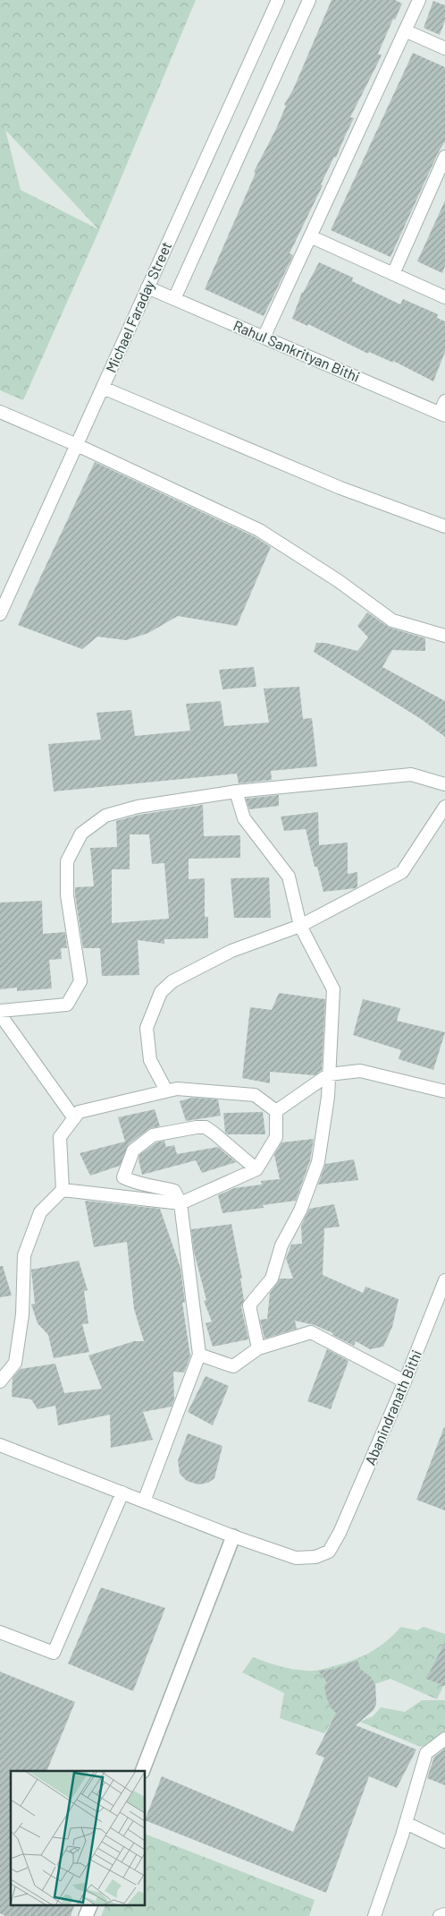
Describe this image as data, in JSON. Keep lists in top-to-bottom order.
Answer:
{
  "streets": {
    "street": ["Michael Faraday Street", "Rahul Sankrityan Bithi", "Abanindranath Bithi"]
  },
  "crossings": [
    ["Michael Faraday Street", "Rahul Sankrityan Bithi"]
  ]
}
